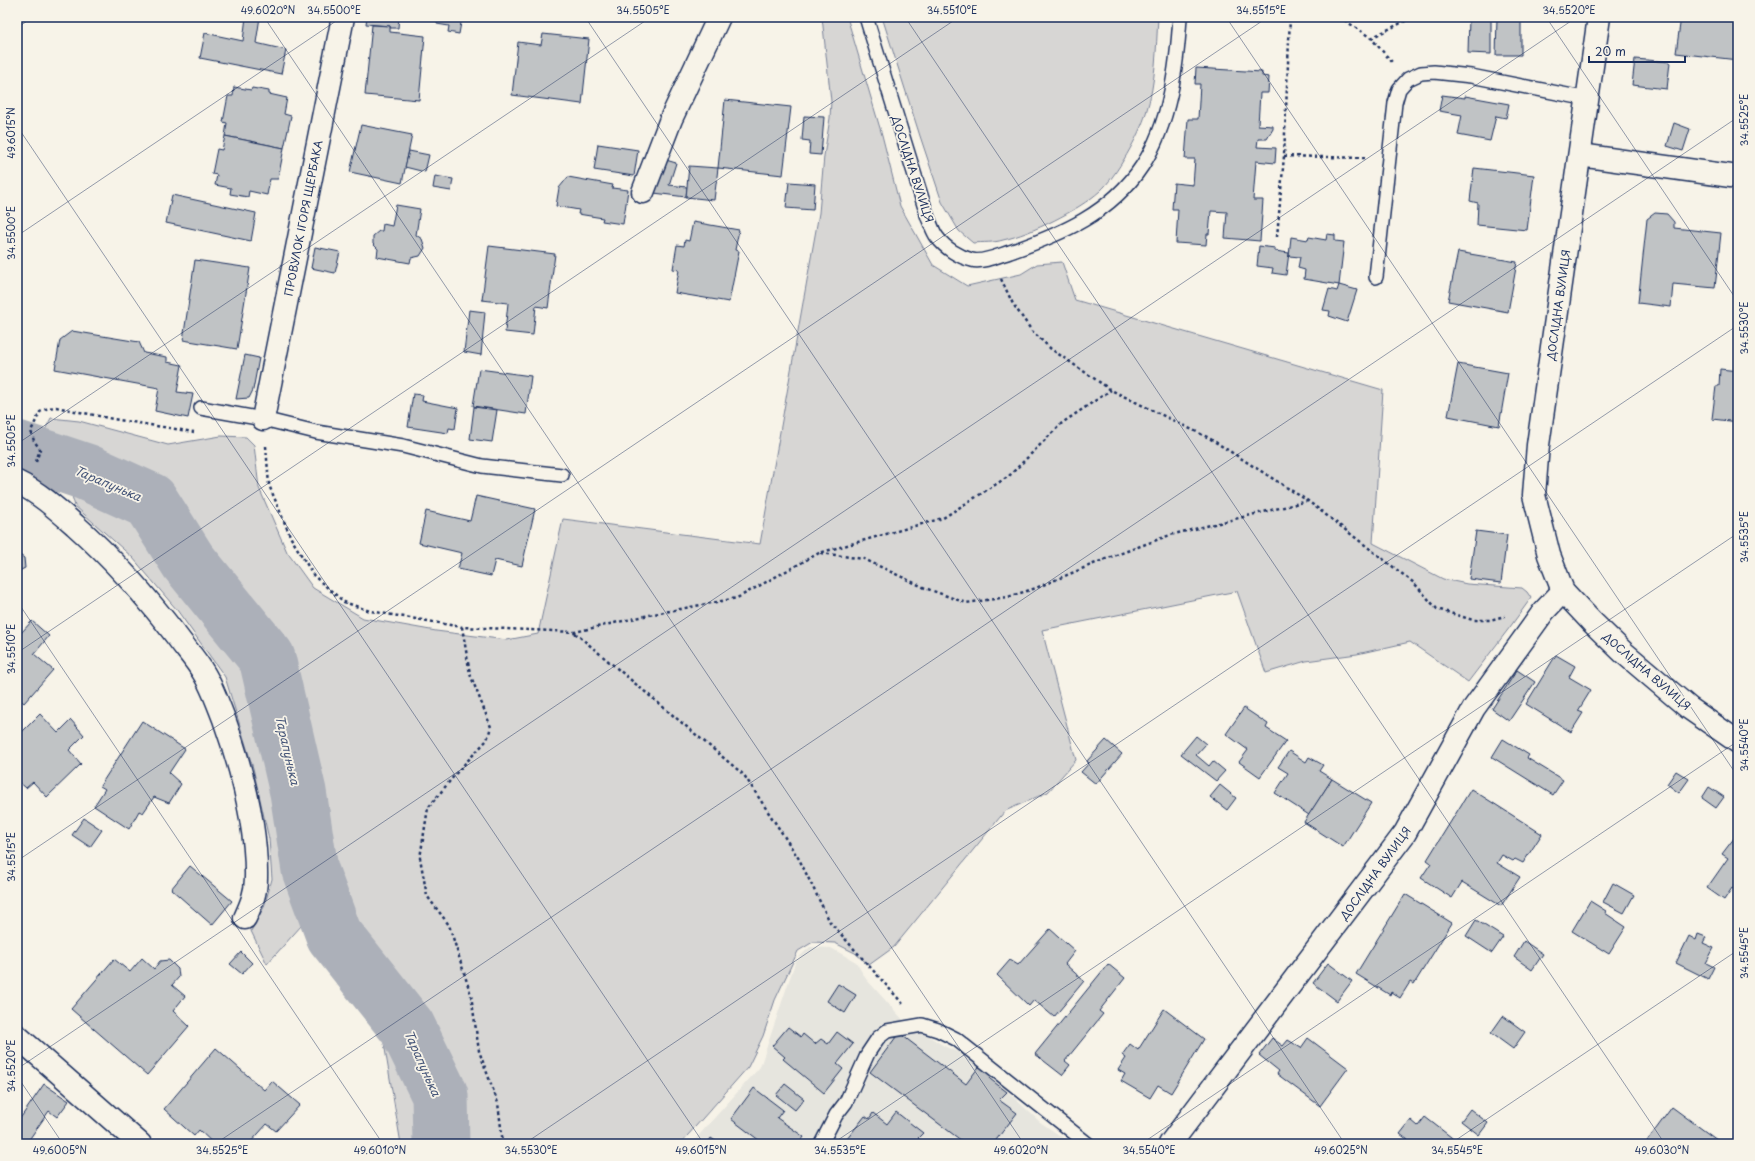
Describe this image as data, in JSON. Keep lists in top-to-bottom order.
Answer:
{
  "streets": {
    "street": ["ДОСЛІДНА ВУЛИЦЯ", "ПРОВУЛОК ІГОРЯ ЩЕРБАКА"]
  },
  "water": ["Тарапунька"],
  "scale_bar": "20 m",
  "coordinates": [
    "49.6020°N",
    "34.5500°E",
    "34.5505°E",
    "34.5510°E",
    "34.5515°E",
    "34.5520°E",
    "34.5525°E",
    "49.6015°N",
    "34.5530°E",
    "34.5535°E",
    "34.5540°E",
    "34.5545°E",
    "49.6005°N",
    "49.6010°N",
    "49.6025°N",
    "49.6030°N"
  ]
}
